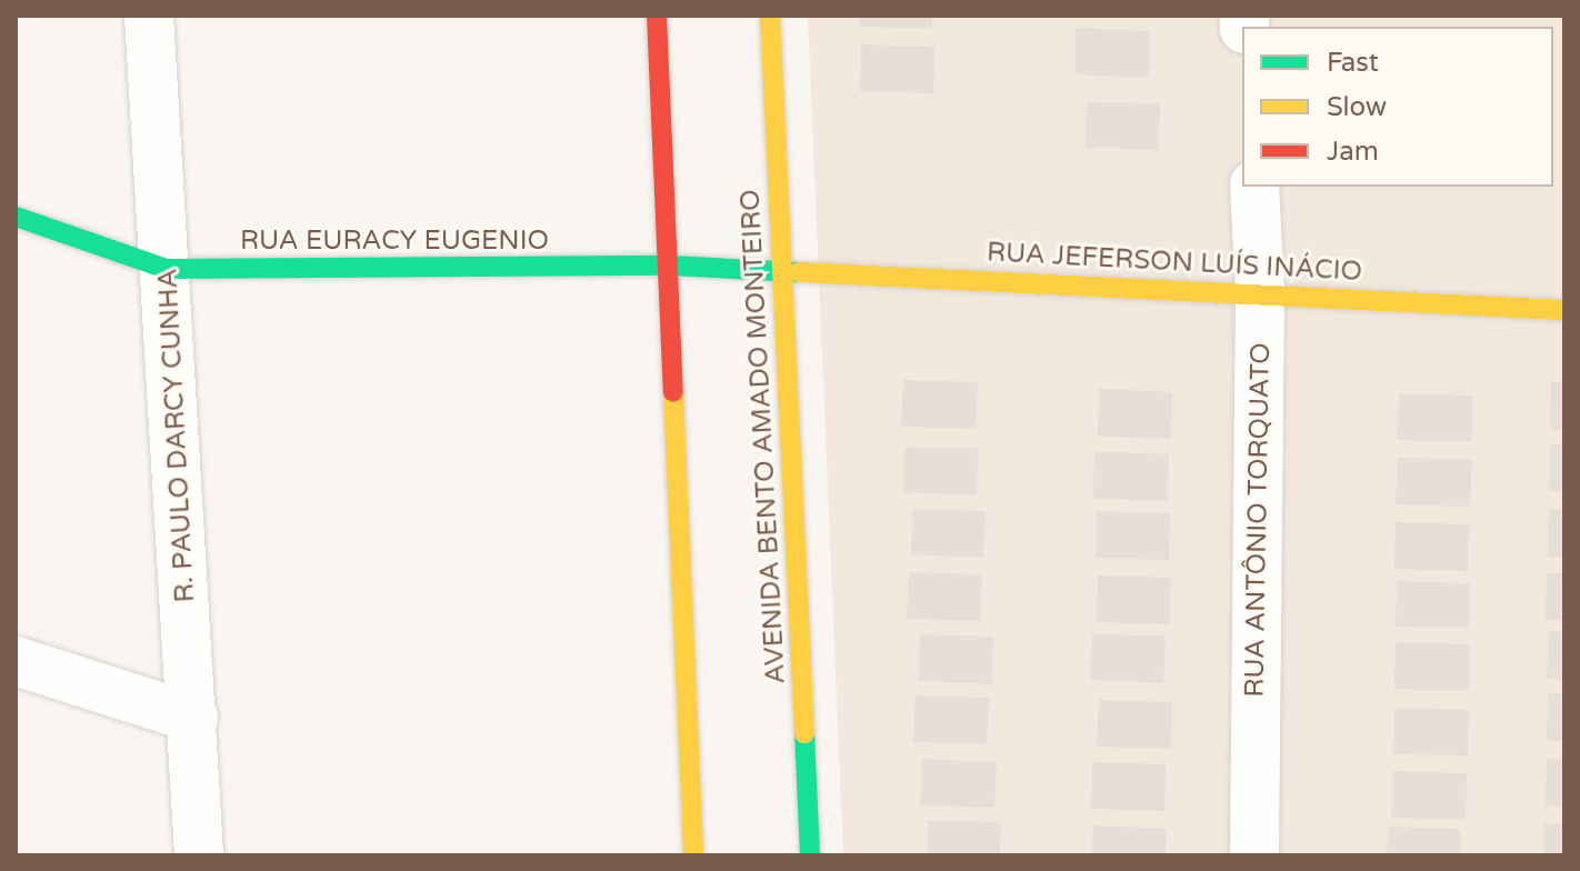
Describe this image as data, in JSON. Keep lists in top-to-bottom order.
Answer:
{
  "streets": {
    "street": [
      "RUA EURACY EUGENIO",
      "RUA JEFERSON LUÍS INÁCIO",
      "R. PAULO DARCY CUNHA",
      "AVENIDA BENTO AMADO MONTEIRO",
      "RUA ANTÔNIO TORQUATO"
    ]
  },
  "crossings": [
    ["RUA EURACY EUGENIO", "RUA JEFERSON LUÍS INÁCIO"],
    ["RUA EURACY EUGENIO", "R. PAULO DARCY CUNHA"],
    ["RUA EURACY EUGENIO", "AVENIDA BENTO AMADO MONTEIRO"],
    ["RUA JEFERSON LUÍS INÁCIO", "AVENIDA BENTO AMADO MONTEIRO"],
    ["RUA JEFERSON LUÍS INÁCIO", "RUA ANTÔNIO TORQUATO"]
  ],
  "legend": ["Fast", "Slow", "Jam"]
}
